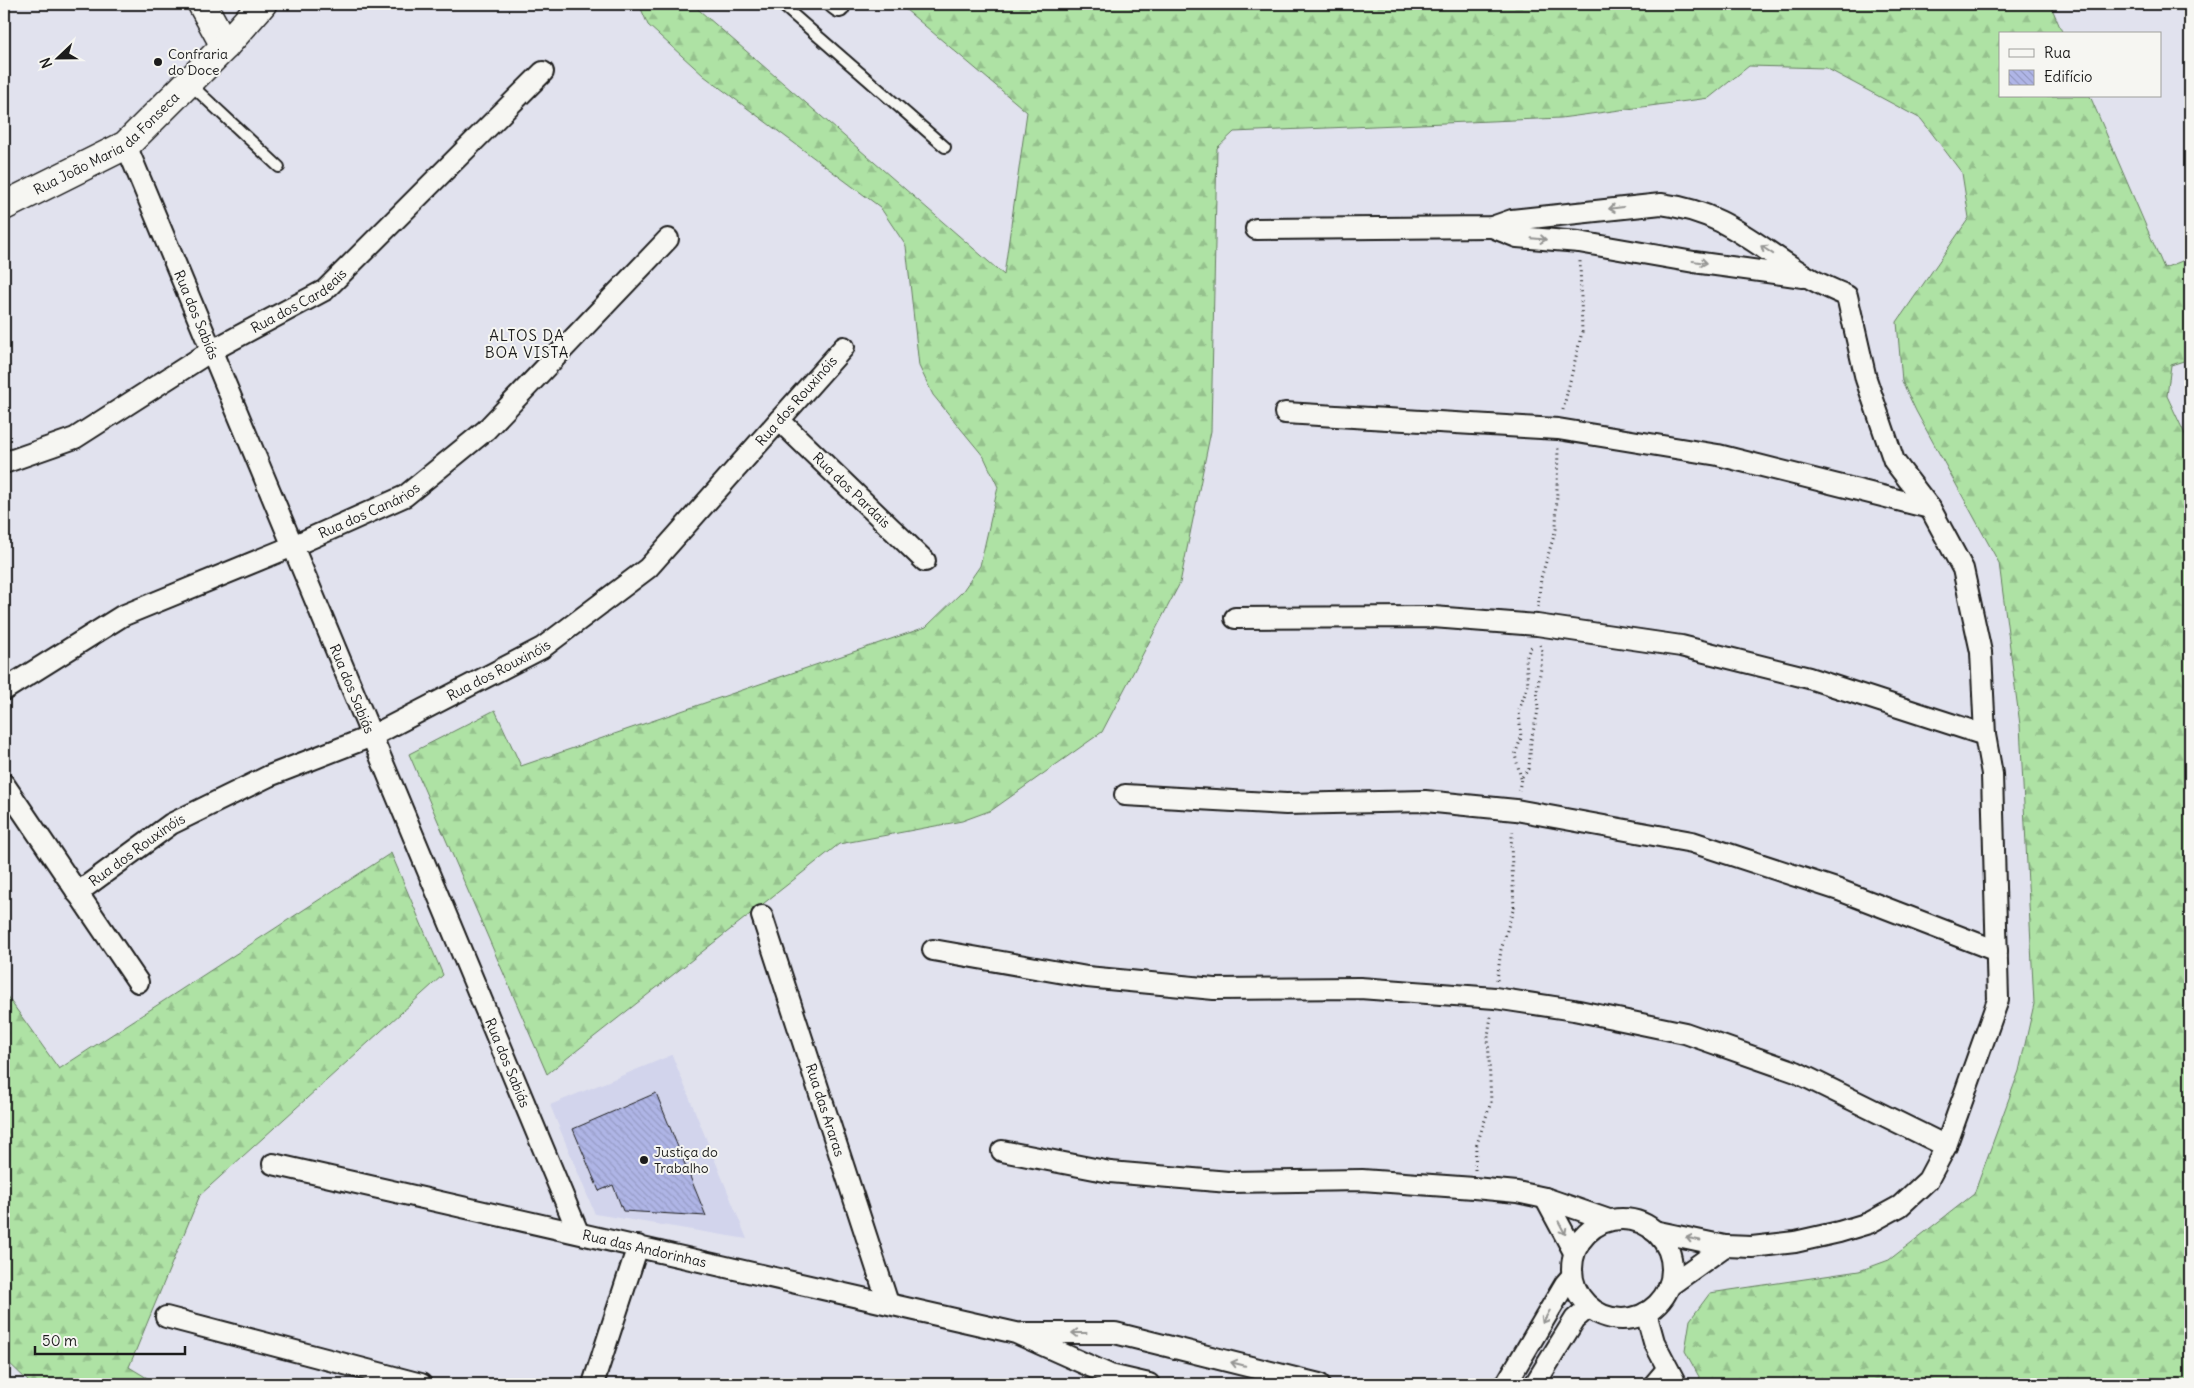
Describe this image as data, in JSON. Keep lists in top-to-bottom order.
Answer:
{
  "streets": {
    "main road": ["Rua João Maria da Fonseca"],
    "street": [
      "Rua dos Cardeais",
      "Rua dos Sabiás",
      "Rua dos Rouxinóis",
      "Rua dos Pardais",
      "Rua dos Canários",
      "Rua das Araras",
      "Rua das Andorinhas"
    ]
  },
  "crossings": [
    ["Rua João Maria da Fonseca", "Rua dos Sabiás"],
    ["Rua dos Cardeais", "Rua dos Sabiás"],
    ["Rua dos Sabiás", "Rua dos Rouxinóis"],
    ["Rua dos Sabiás", "Rua dos Canários"],
    ["Rua dos Sabiás", "Rua das Andorinhas"],
    ["Rua dos Rouxinóis", "Rua dos Pardais"],
    ["Rua das Araras", "Rua das Andorinhas"]
  ],
  "districts": ["ALTOS DA BOA VISTA"],
  "places": ["Confraria do Doce", "Justiça do Trabalho"],
  "legend": ["Rua", "Edifício"],
  "scale_bar": "50 m",
  "north": "left"
}
